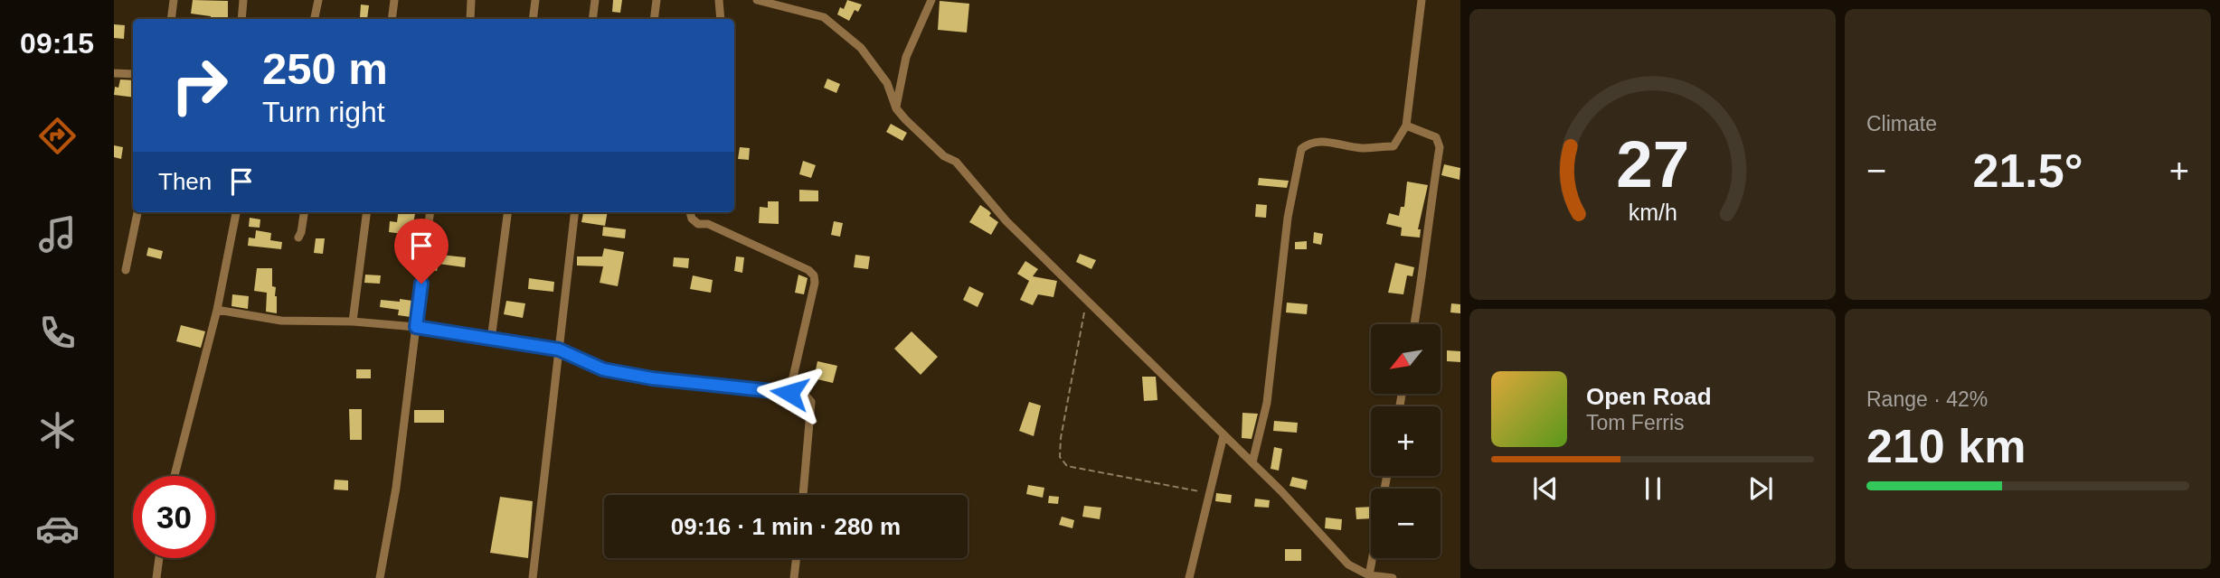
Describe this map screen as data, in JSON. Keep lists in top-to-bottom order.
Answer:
{
  "north": "bottom left",
  "page": {
    "tabs": "09:15",
    "tile": [
      "Climate",
      ["Range · 42%", "210 km"]
    ],
    "turn": ["250 m", "Turn right"],
    "heat": ["−", "21.5°", "+"],
    "then": "Then",
    "map_buttons": ["+", "−"],
    "song": ["Open Road", "Tom Ferris"],
    "limit": "30",
    "trip": "09:16 · 1 min · 280 m",
    "gauge": ["27", "km/h"]
  }
}
